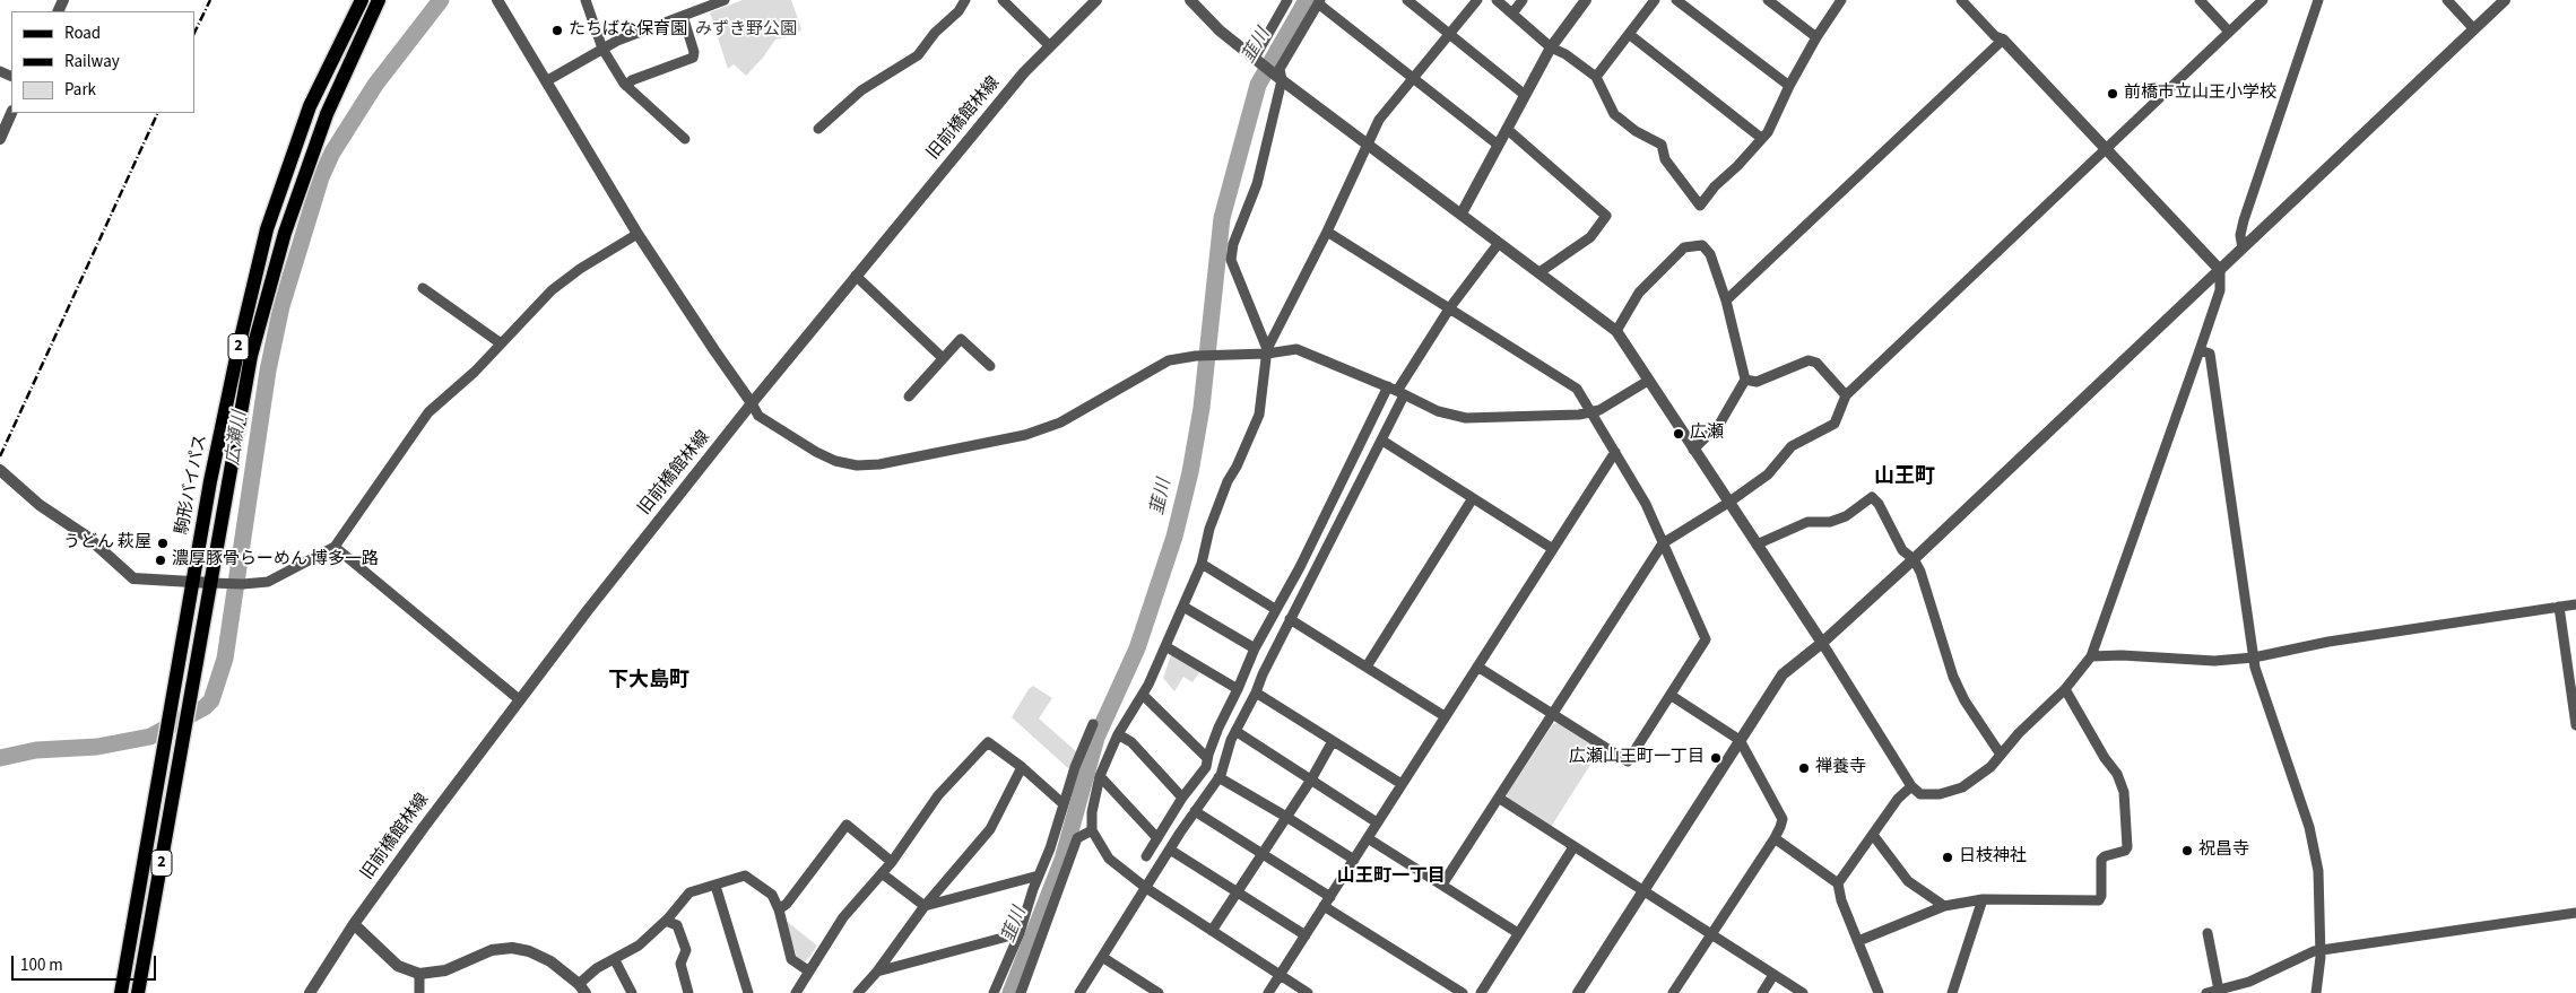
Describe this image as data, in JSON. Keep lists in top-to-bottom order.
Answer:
{
  "streets": {
    "main road": ["2", "駒形バイパス"],
    "street": ["旧前橋館林線"]
  },
  "districts": ["山王町", "下大島町", "山王町一丁目"],
  "water": ["韮川", "広瀬川"],
  "parks": ["みずき野公園"],
  "places": [
    "たちばな保育園",
    "前橋市立山王小学校",
    "広瀬",
    "うどん 萩屋",
    "濃厚豚骨らーめん 博多一路",
    "広瀬山王町一丁目",
    "禅養寺",
    "祝昌寺",
    "日枝神社"
  ],
  "legend": ["Road", "Railway", "Park"],
  "scale_bar": "100 m"
}
